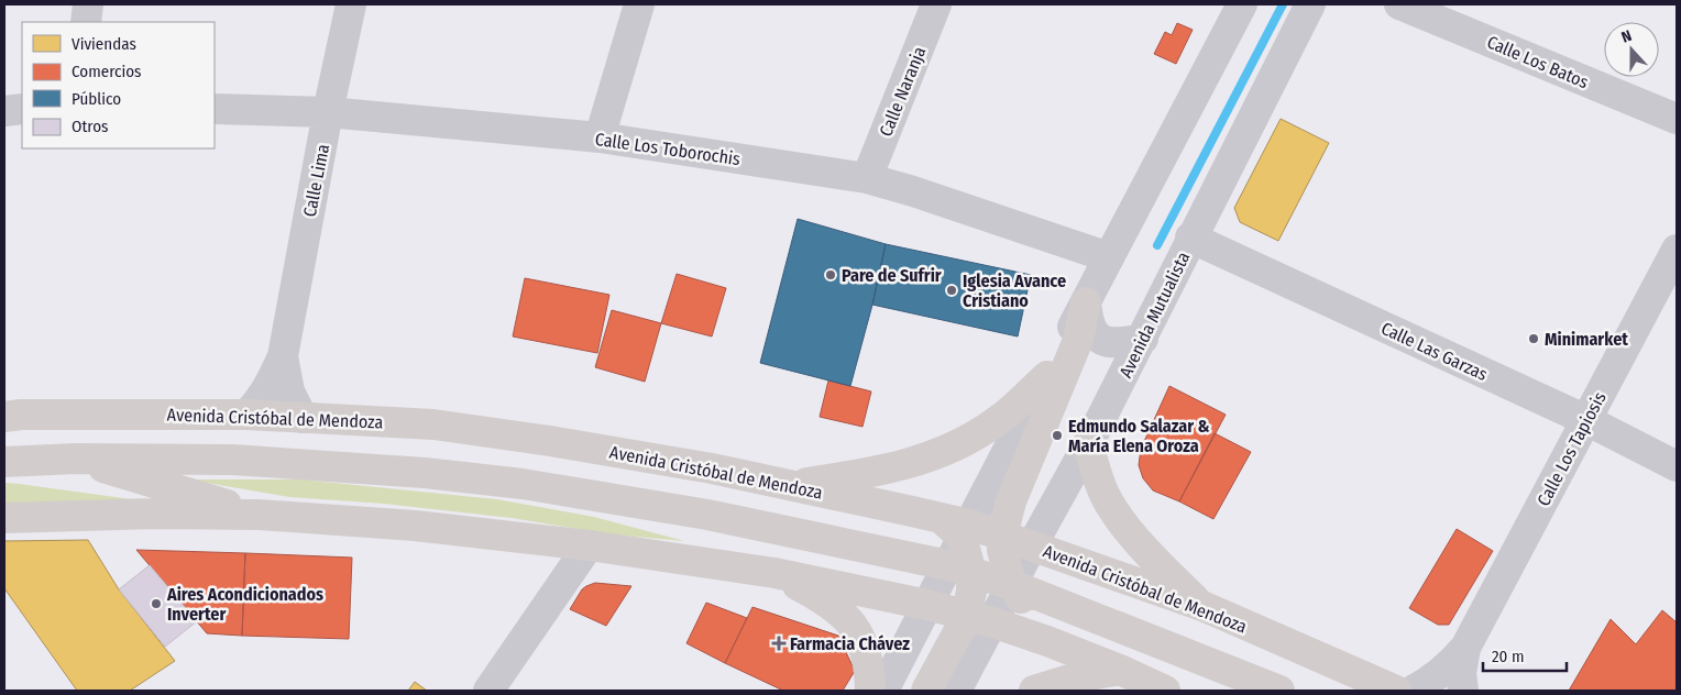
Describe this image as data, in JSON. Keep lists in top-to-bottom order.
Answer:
{
  "streets": {
    "main road": ["Avenida Cristóbal de Mendoza"],
    "street": [
      "Calle Los Batos",
      "Calle Naranja",
      "Calle Los Toborochis",
      "Calle Lima",
      "Avenida Mutualista",
      "Calle Las Garzas",
      "Calle Los Tapiosis"
    ]
  },
  "crossings": [
    ["Calle Naranja", "Calle Los Toborochis"],
    ["Calle Los Toborochis", "Calle Lima"],
    ["Calle Lima", "Avenida Cristóbal de Mendoza"],
    ["Avenida Mutualista", "Calle Las Garzas"],
    ["Avenida Mutualista", "Avenida Cristóbal de Mendoza"],
    ["Calle Las Garzas", "Calle Los Tapiosis"]
  ],
  "places": {
    "other": [
      "Pare de Sufrir",
      "Iglesia Avance Cristiano",
      "Minimarket",
      "Edmundo Salazar & María Elena Oroza",
      "Aires Acondicionados Inverter"
    ],
    "health": ["Farmacia Chávez"]
  },
  "legend": [
    "Viviendas",
    "Comercios",
    "Público",
    "Otros"
  ],
  "scale_bar": "20 m",
  "north": "top"
}
